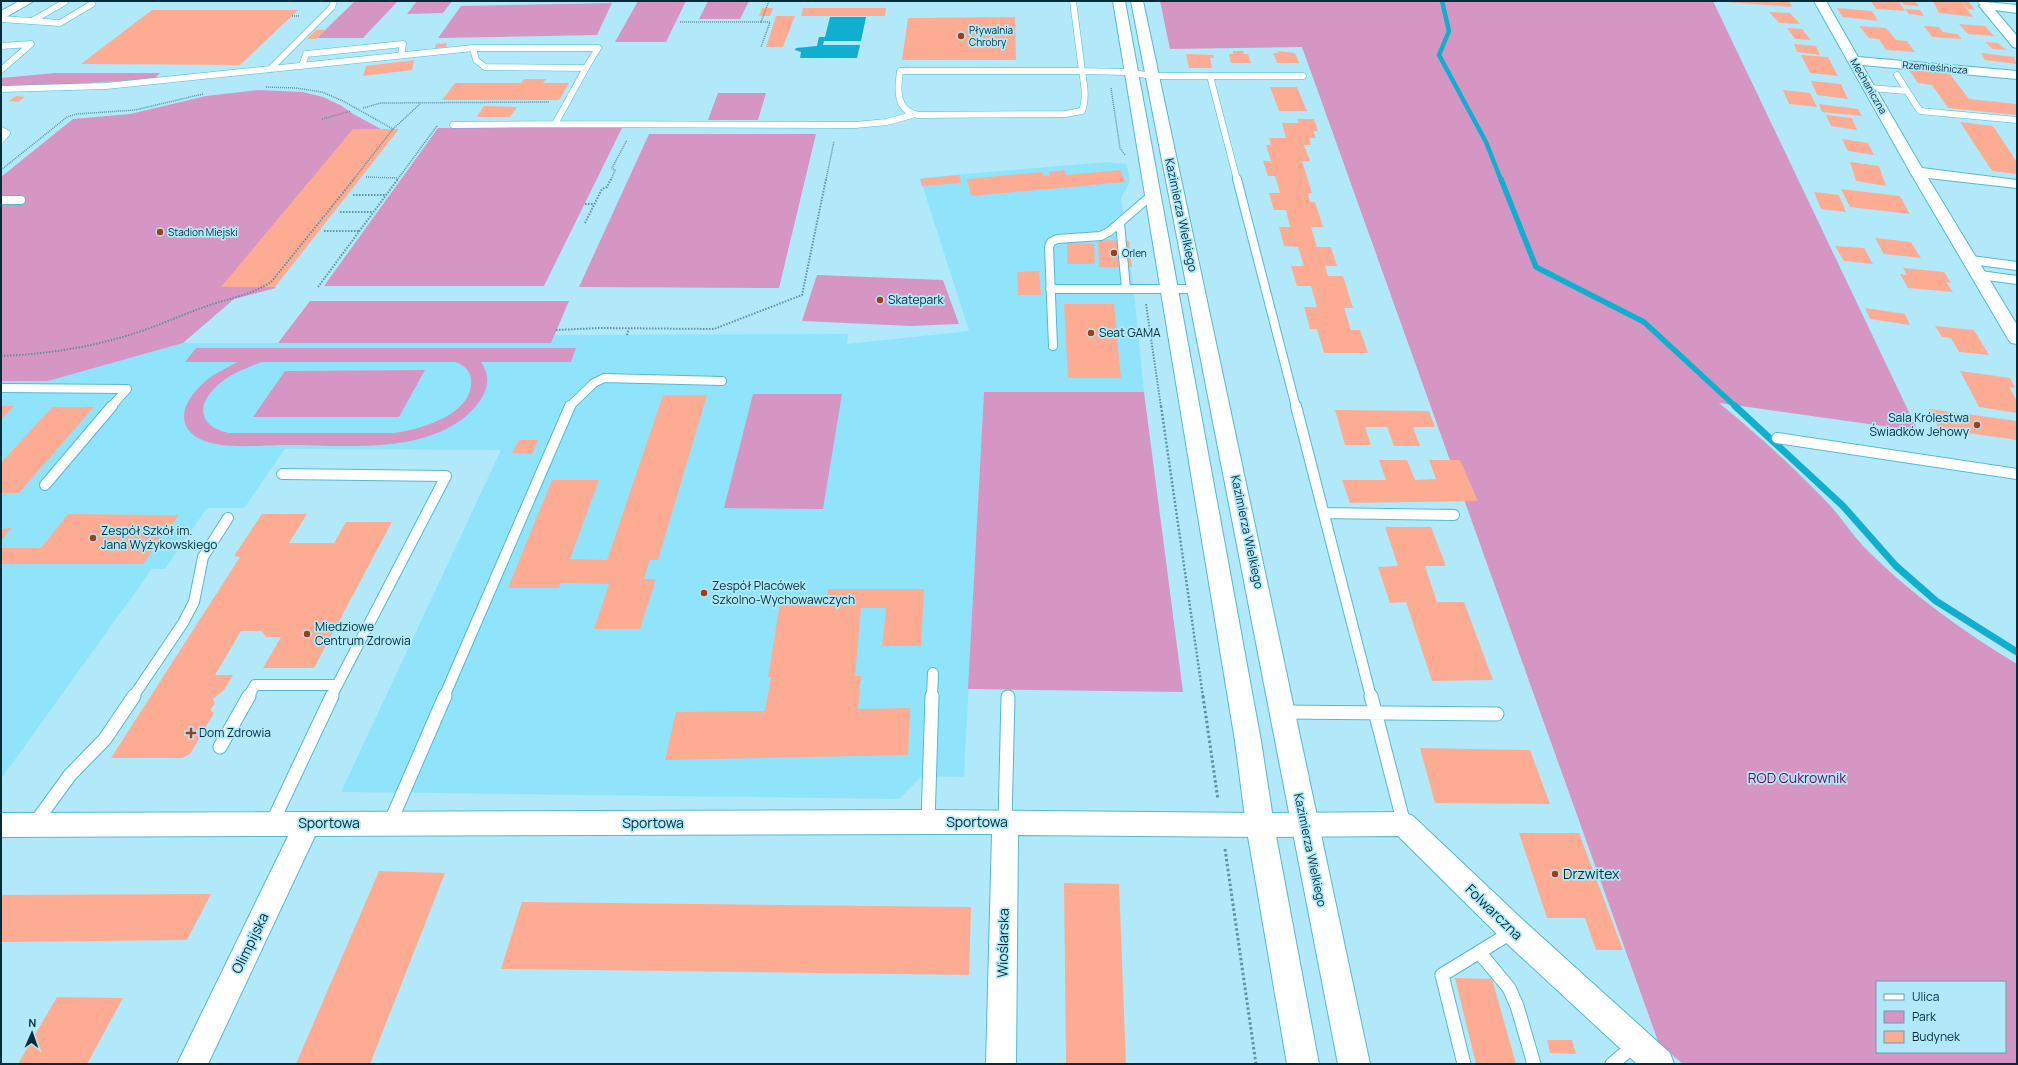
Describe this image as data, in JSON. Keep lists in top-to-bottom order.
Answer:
{
  "streets": {
    "main road": ["Kazimierza Wielkiego"],
    "street": [
      "Rzemieślnicza",
      "Mechaniczna",
      "Sportowa",
      "Folwarczna",
      "Olimpijska",
      "Wioślarska"
    ]
  },
  "crossings": [
    ["Rzemieślnicza", "Mechaniczna"],
    ["Kazimierza Wielkiego", "Sportowa"],
    ["Sportowa", "Olimpijska"],
    ["Sportowa", "Wioślarska"]
  ],
  "parks": ["ROD Cukrownik"],
  "places": {
    "other": [
      "Pływalnia Chrobry",
      "Stadion Miejski",
      "Orlen",
      "Skatepark",
      "Seat GAMA",
      "Sala Królestwa Świadków Jehowy",
      "Zespół Szkół im. Jana Wyżykowskiego",
      "Zespół Placówek Szkolno-Wychowawczych",
      "Miedziowe Centrum Zdrowia",
      "Drzwitex"
    ],
    "health": ["Dom Zdrowia"]
  },
  "legend": ["Ulica", "Park", "Budynek"],
  "north": "top"
}
